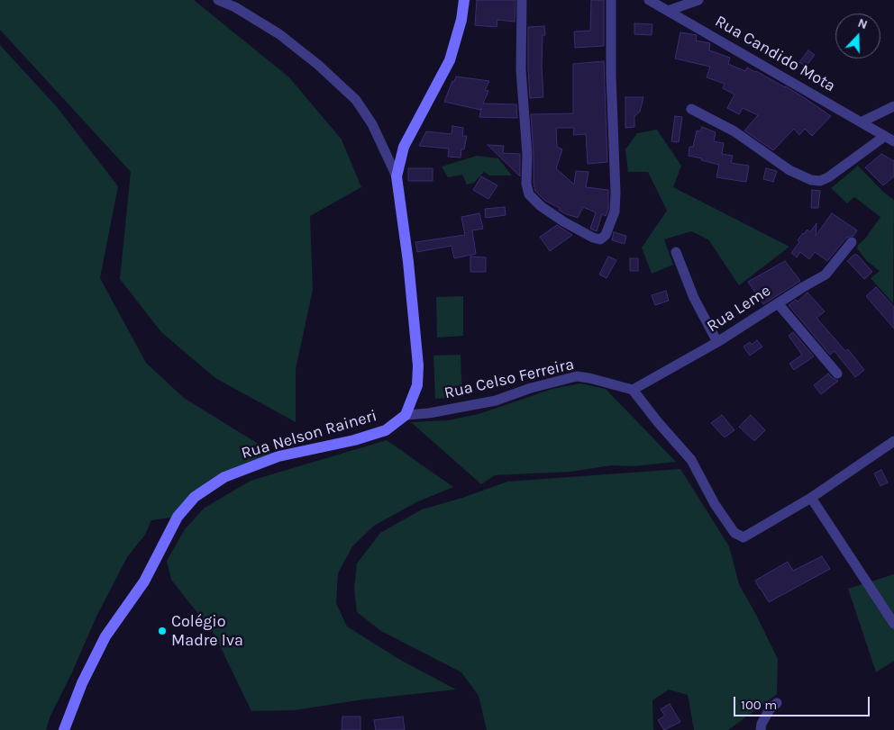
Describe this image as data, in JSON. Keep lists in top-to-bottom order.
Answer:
{
  "streets": {
    "main road": ["Rua Nelson Raineri"],
    "street": ["Rua Candido Mota", "Rua Leme", "Rua Celso Ferreira"]
  },
  "crossings": [
    ["Rua Leme", "Rua Celso Ferreira"],
    ["Rua Celso Ferreira", "Rua Nelson Raineri"]
  ],
  "places": ["Colégio Madre Iva"],
  "scale_bar": "100 m",
  "north": "top"
}
